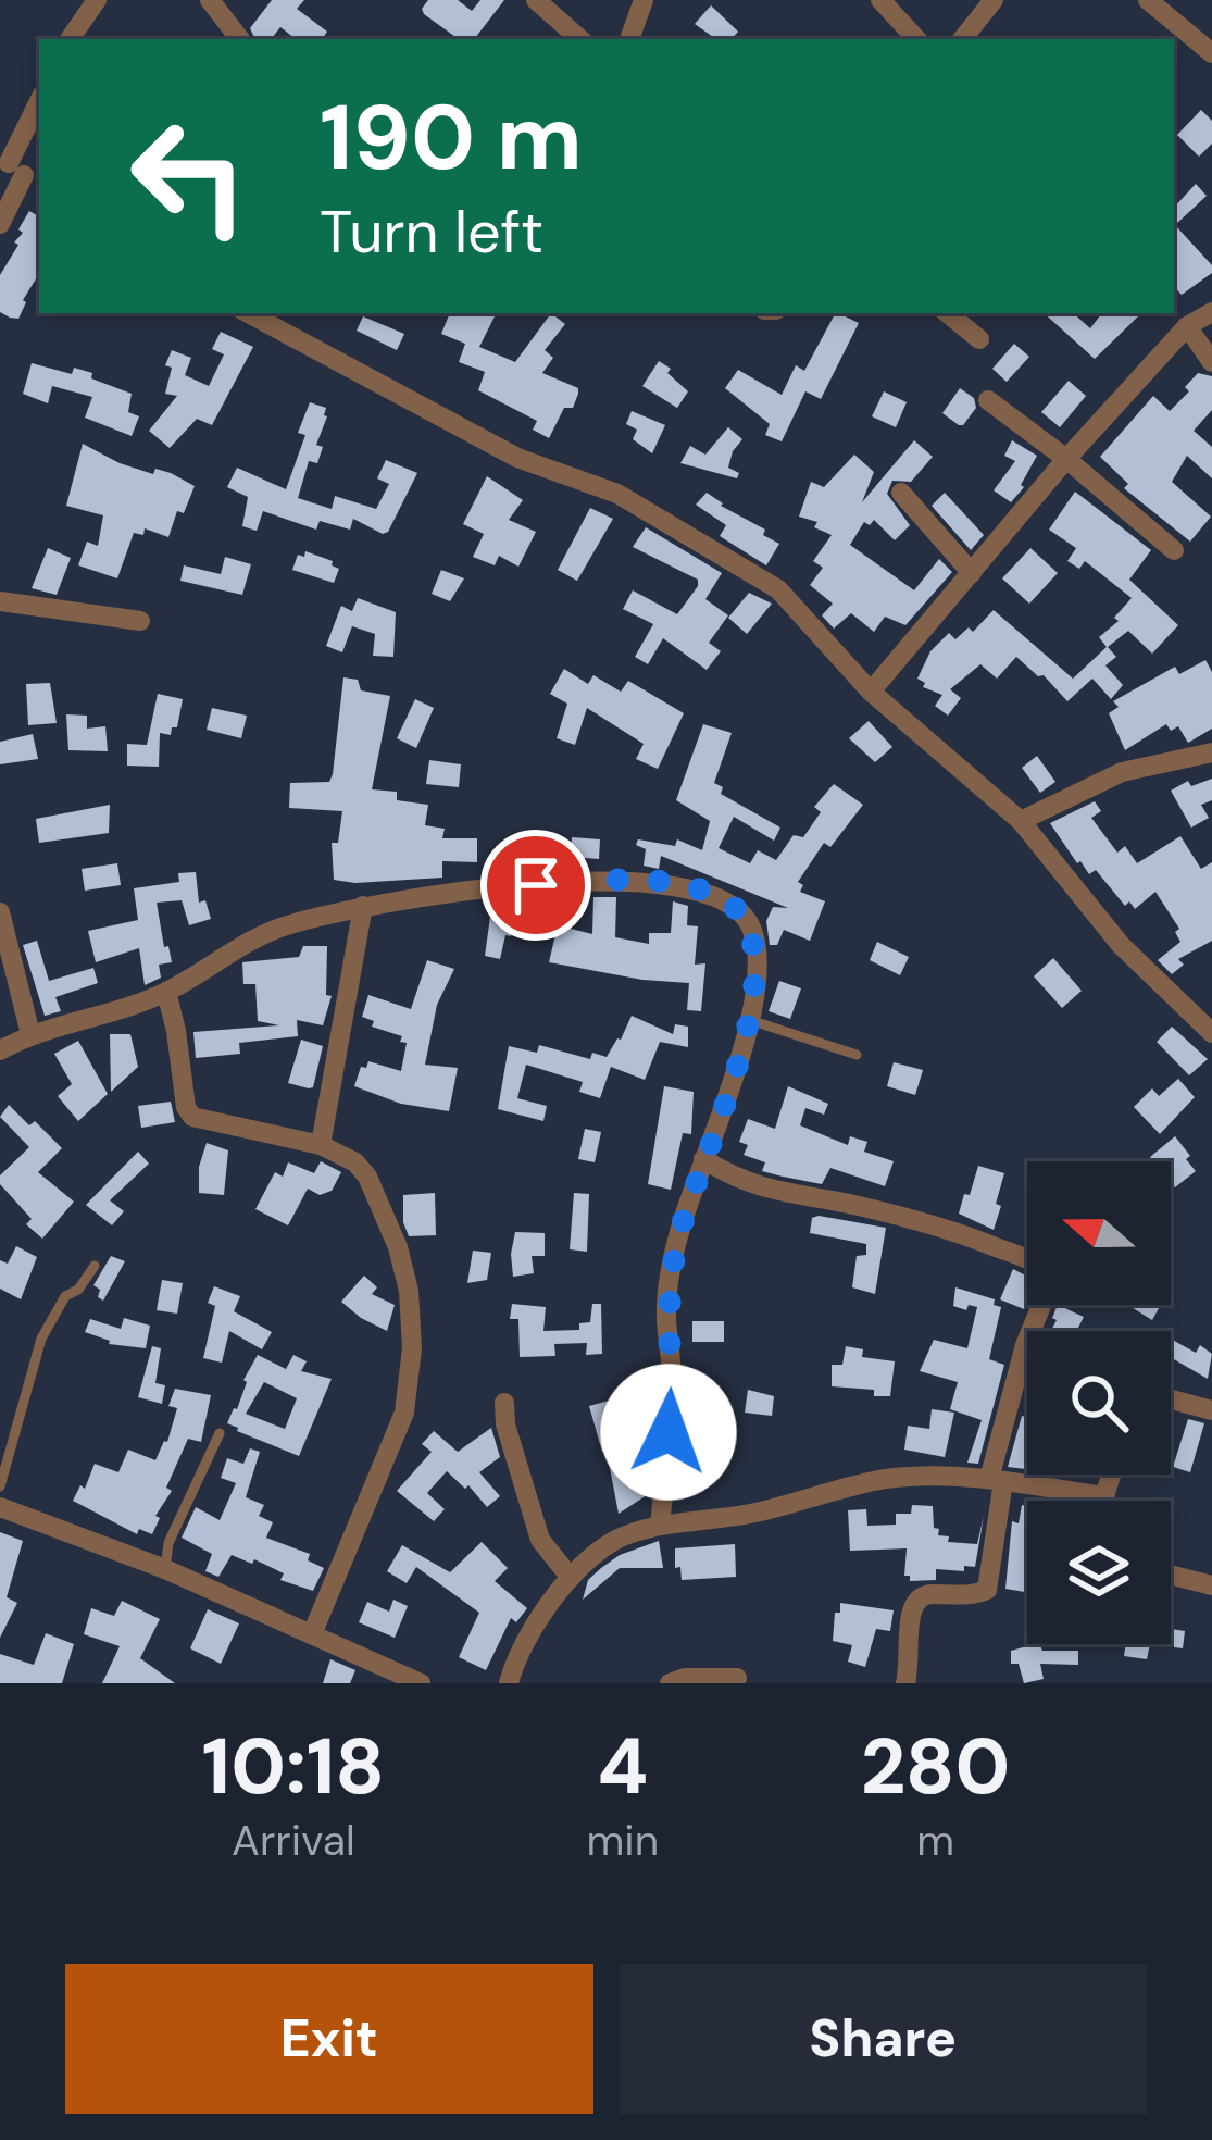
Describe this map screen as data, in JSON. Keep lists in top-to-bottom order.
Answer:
{
  "north": "left",
  "page": {
    "turn": ["190 m", "Turn left"],
    "eta": [
      "10:18",
      "Arrival",
      "4",
      "min",
      "280",
      "m"
    ],
    "buttons": ["Exit", "Share"]
  }
}
